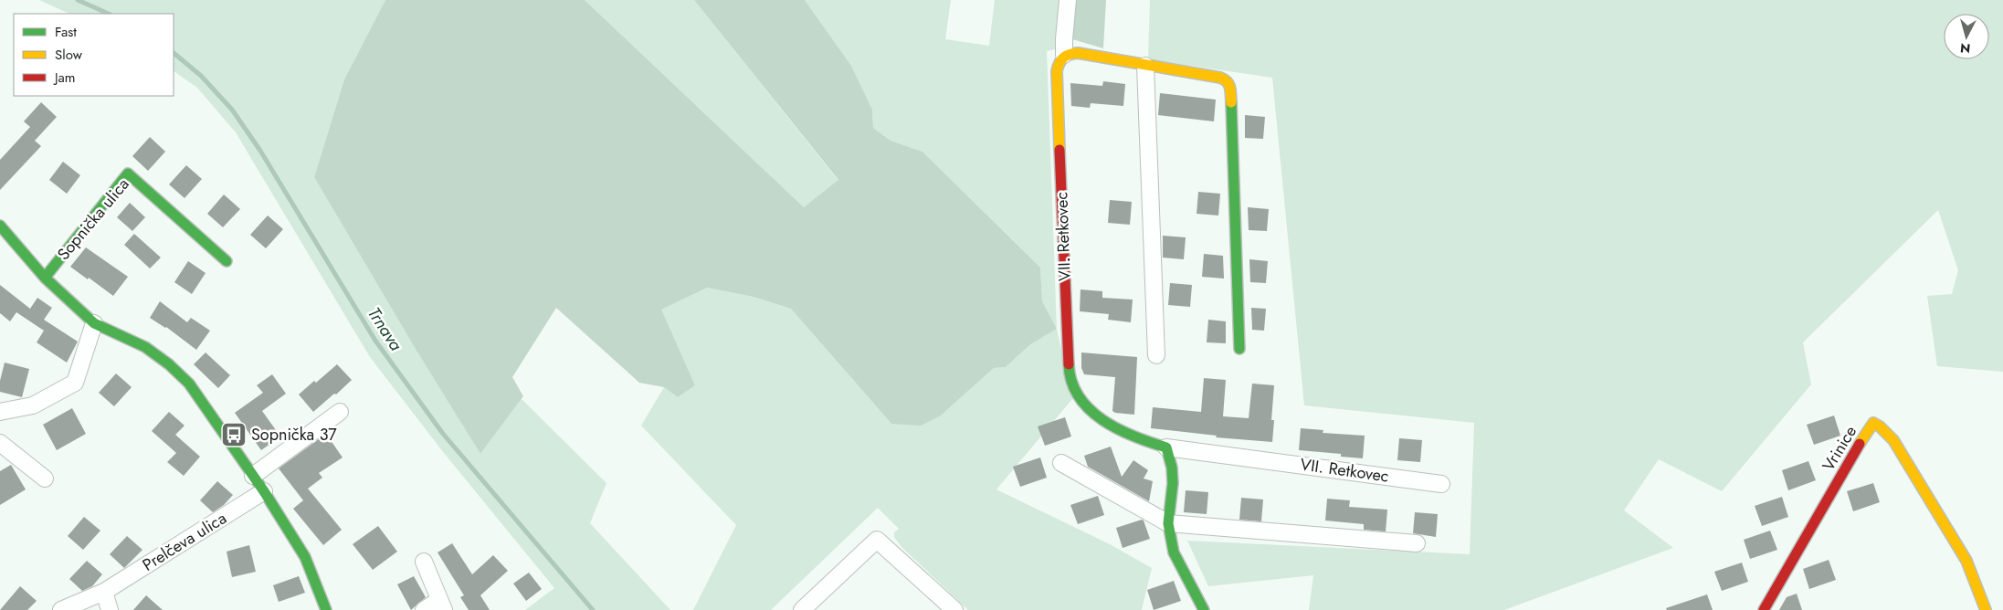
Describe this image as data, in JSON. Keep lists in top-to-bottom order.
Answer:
{
  "streets": {
    "street": [
      "Sopnička ulica",
      "VII. Retkovec",
      "Vrinice",
      "Prelčeva ulica"
    ]
  },
  "crossings": [
    ["Sopnička ulica", "Prelčeva ulica"]
  ],
  "water": ["Trnava"],
  "places": {
    "bus stop": ["Sopnička 37"]
  },
  "legend": ["Fast", "Slow", "Jam"],
  "north": "bottom"
}
